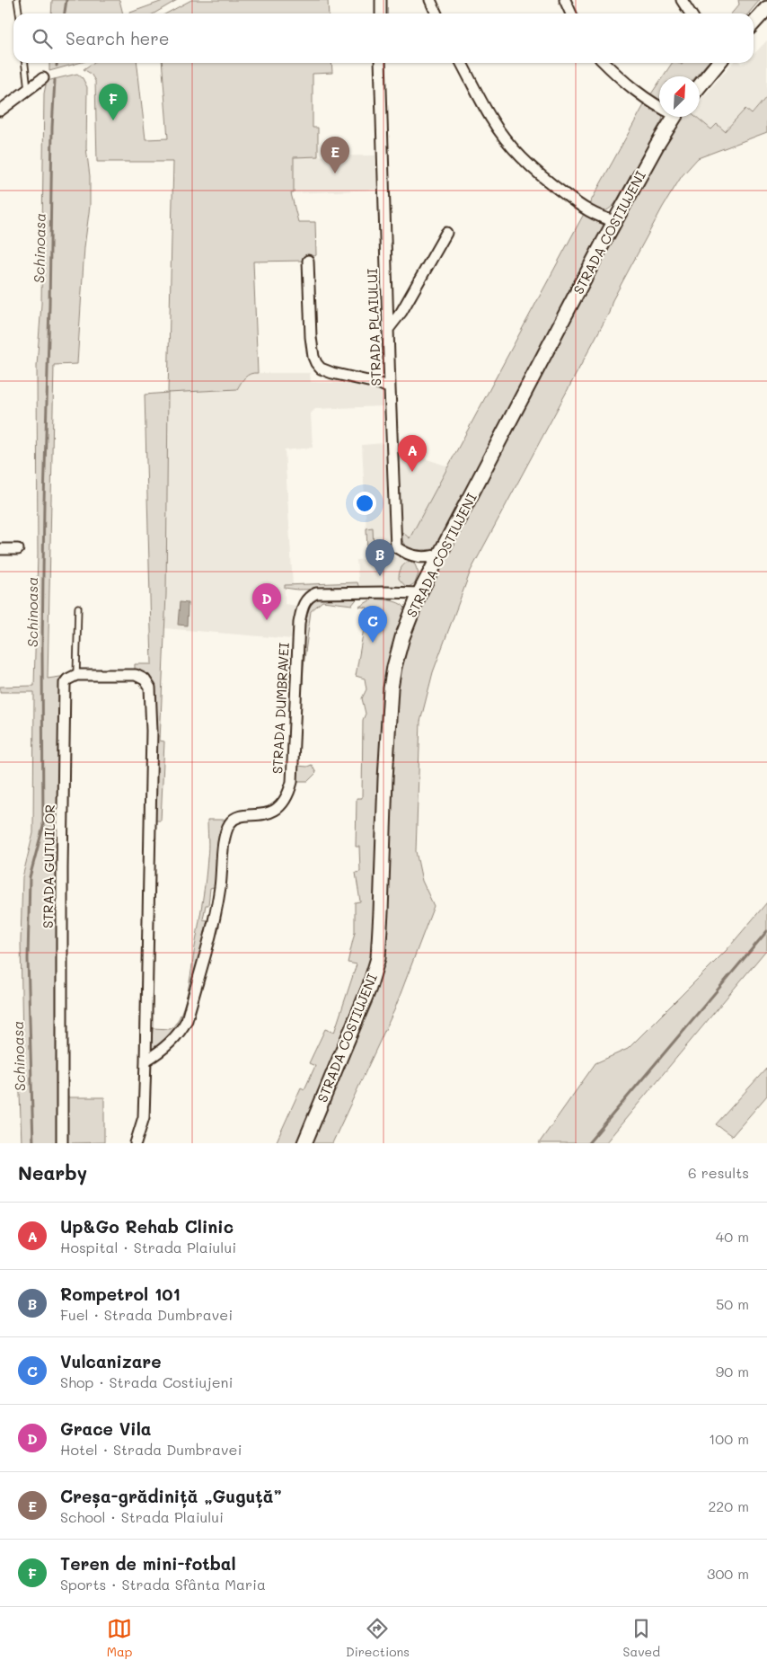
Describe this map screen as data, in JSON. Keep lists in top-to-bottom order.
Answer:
{
  "streets": {
    "street": [
      "STRADA COSTIUJENI",
      "STRADA PLAIULUI",
      "STRADA DUMBRAVEI",
      "STRADA GUTUILOR"
    ]
  },
  "crossings": [
    ["STRADA COSTIUJENI", "STRADA PLAIULUI"],
    ["STRADA COSTIUJENI", "STRADA DUMBRAVEI"]
  ],
  "water": ["Schinoasa"],
  "north": "top right",
  "page": {
    "search": "Search here",
    "pins": [
      "F",
      "E",
      "A",
      "B",
      "D",
      "C"
    ],
    "heading": ["Nearby", "6 results"],
    "list": [
      {
        "mark": "A",
        "name": "Up&Go Rehab Clinic",
        "note": "Hospital · Strada Plaiului",
        "value": "40 m"
      },
      {
        "mark": "B",
        "name": "Rompetrol 101",
        "note": "Fuel · Strada Dumbravei",
        "value": "50 m"
      },
      {
        "mark": "C",
        "name": "Vulcanizare",
        "note": "Shop · Strada Costiujeni",
        "value": "90 m"
      },
      {
        "mark": "D",
        "name": "Grace Vila",
        "note": "Hotel · Strada Dumbravei",
        "value": "100 m"
      },
      {
        "mark": "E",
        "name": "Creșa-grădiniță „Guguță”",
        "note": "School · Strada Plaiului",
        "value": "220 m"
      },
      {
        "mark": "F",
        "name": "Teren de mini-fotbal",
        "note": "Sports · Strada Sfânta Maria",
        "value": "300 m"
      }
    ],
    "nav": ["Map", "Directions", "Saved"]
  }
}
